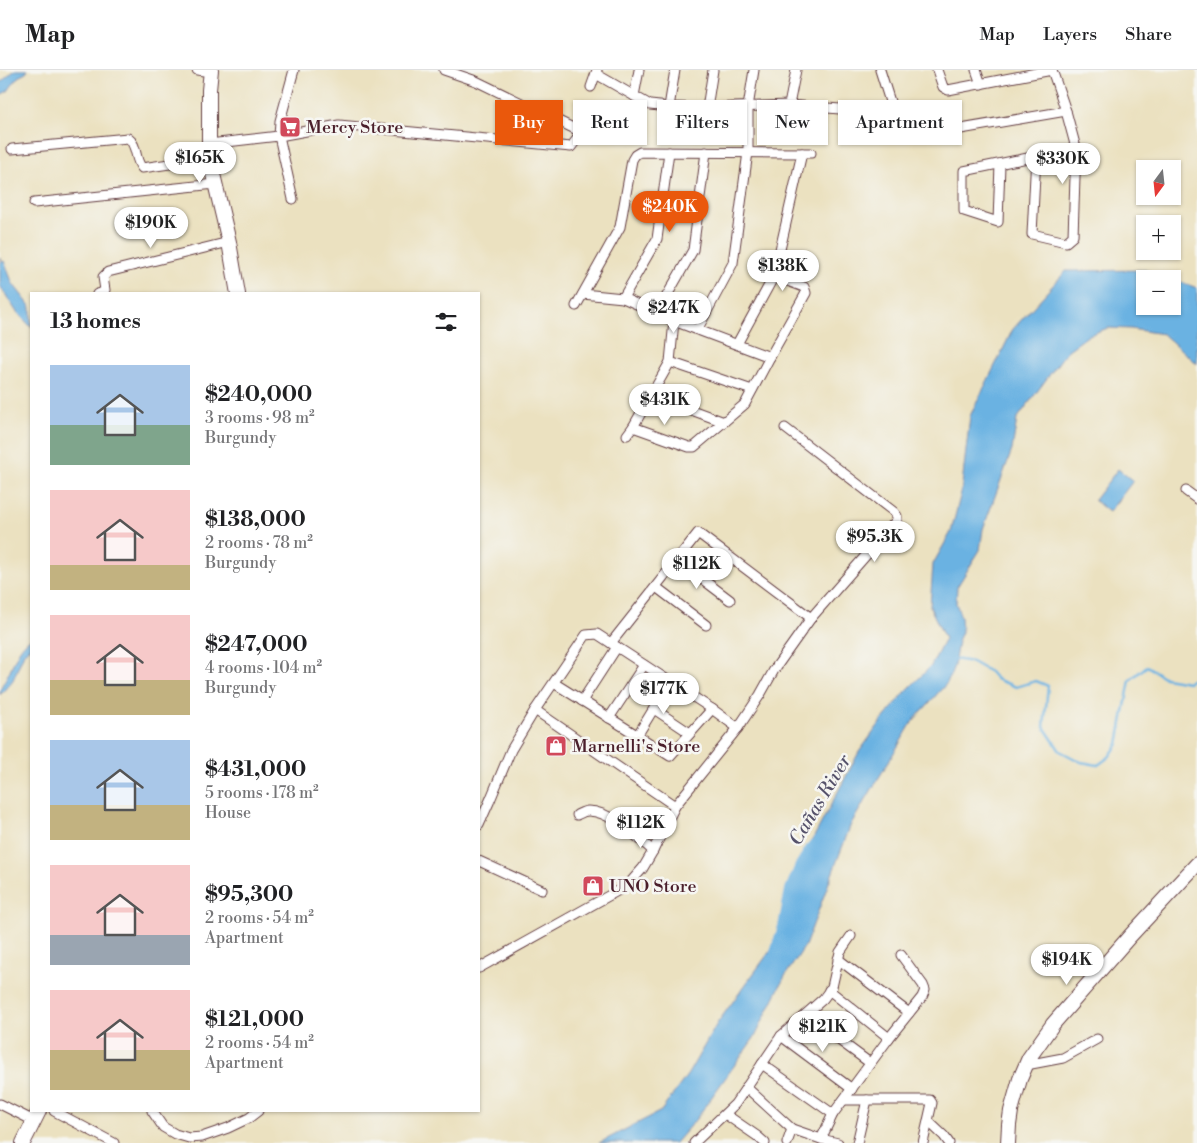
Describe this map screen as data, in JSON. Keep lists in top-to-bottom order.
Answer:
{
  "water": ["Cañas River"],
  "places": {
    "supermarket": ["Mercy Store"],
    "shop": ["Marnelli's Store", "UNO Store"]
  },
  "north": "bottom",
  "page": {
    "header": "Map",
    "nav": ["Map", "Layers", "Share"],
    "chip": [
      "Buy",
      "Rent",
      "Filters",
      "New",
      "Apartment"
    ],
    "price": [
      "$165K",
      "$330K",
      "$240K",
      "$190K",
      "$138K",
      "$247K",
      "$431K",
      "$95.3K",
      "$112K",
      "$177K",
      "$112K",
      "$194K",
      "$121K"
    ],
    "map_buttons": ["+", "−"],
    "heading": "13 homes",
    "list": [
      {
        "name": "$240,000",
        "note": "3 rooms · 98 m² · Burgundy"
      },
      {
        "name": "$138,000",
        "note": "2 rooms · 78 m² · Burgundy"
      },
      {
        "name": "$247,000",
        "note": "4 rooms · 104 m² · Burgundy"
      },
      {
        "name": "$431,000",
        "note": "5 rooms · 178 m² · House"
      },
      {
        "name": "$95,300",
        "note": "2 rooms · 54 m² · Apartment"
      },
      {
        "name": "$121,000",
        "note": "2 rooms · 54 m² · Apartment"
      }
    ]
  }
}
